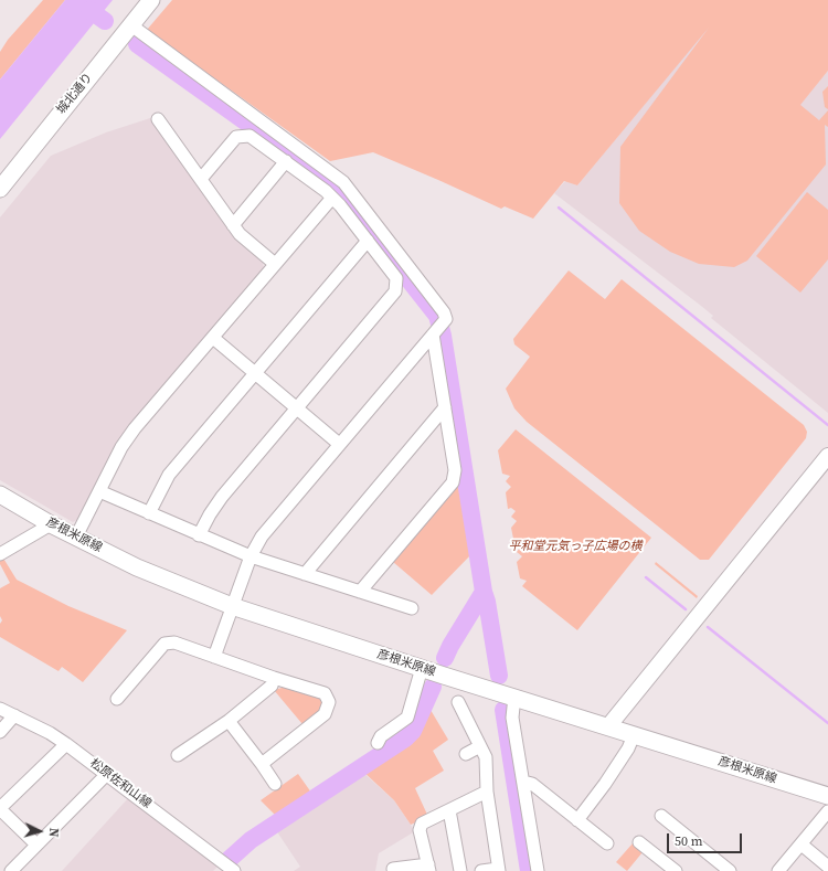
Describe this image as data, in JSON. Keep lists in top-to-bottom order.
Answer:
{
  "streets": {
    "main road": ["城北通り", "彦根米原線"],
    "street": ["松原佐和山線"]
  },
  "parks": ["平和堂元気っ子広場の横"],
  "scale_bar": "50 m",
  "north": "right"
}
